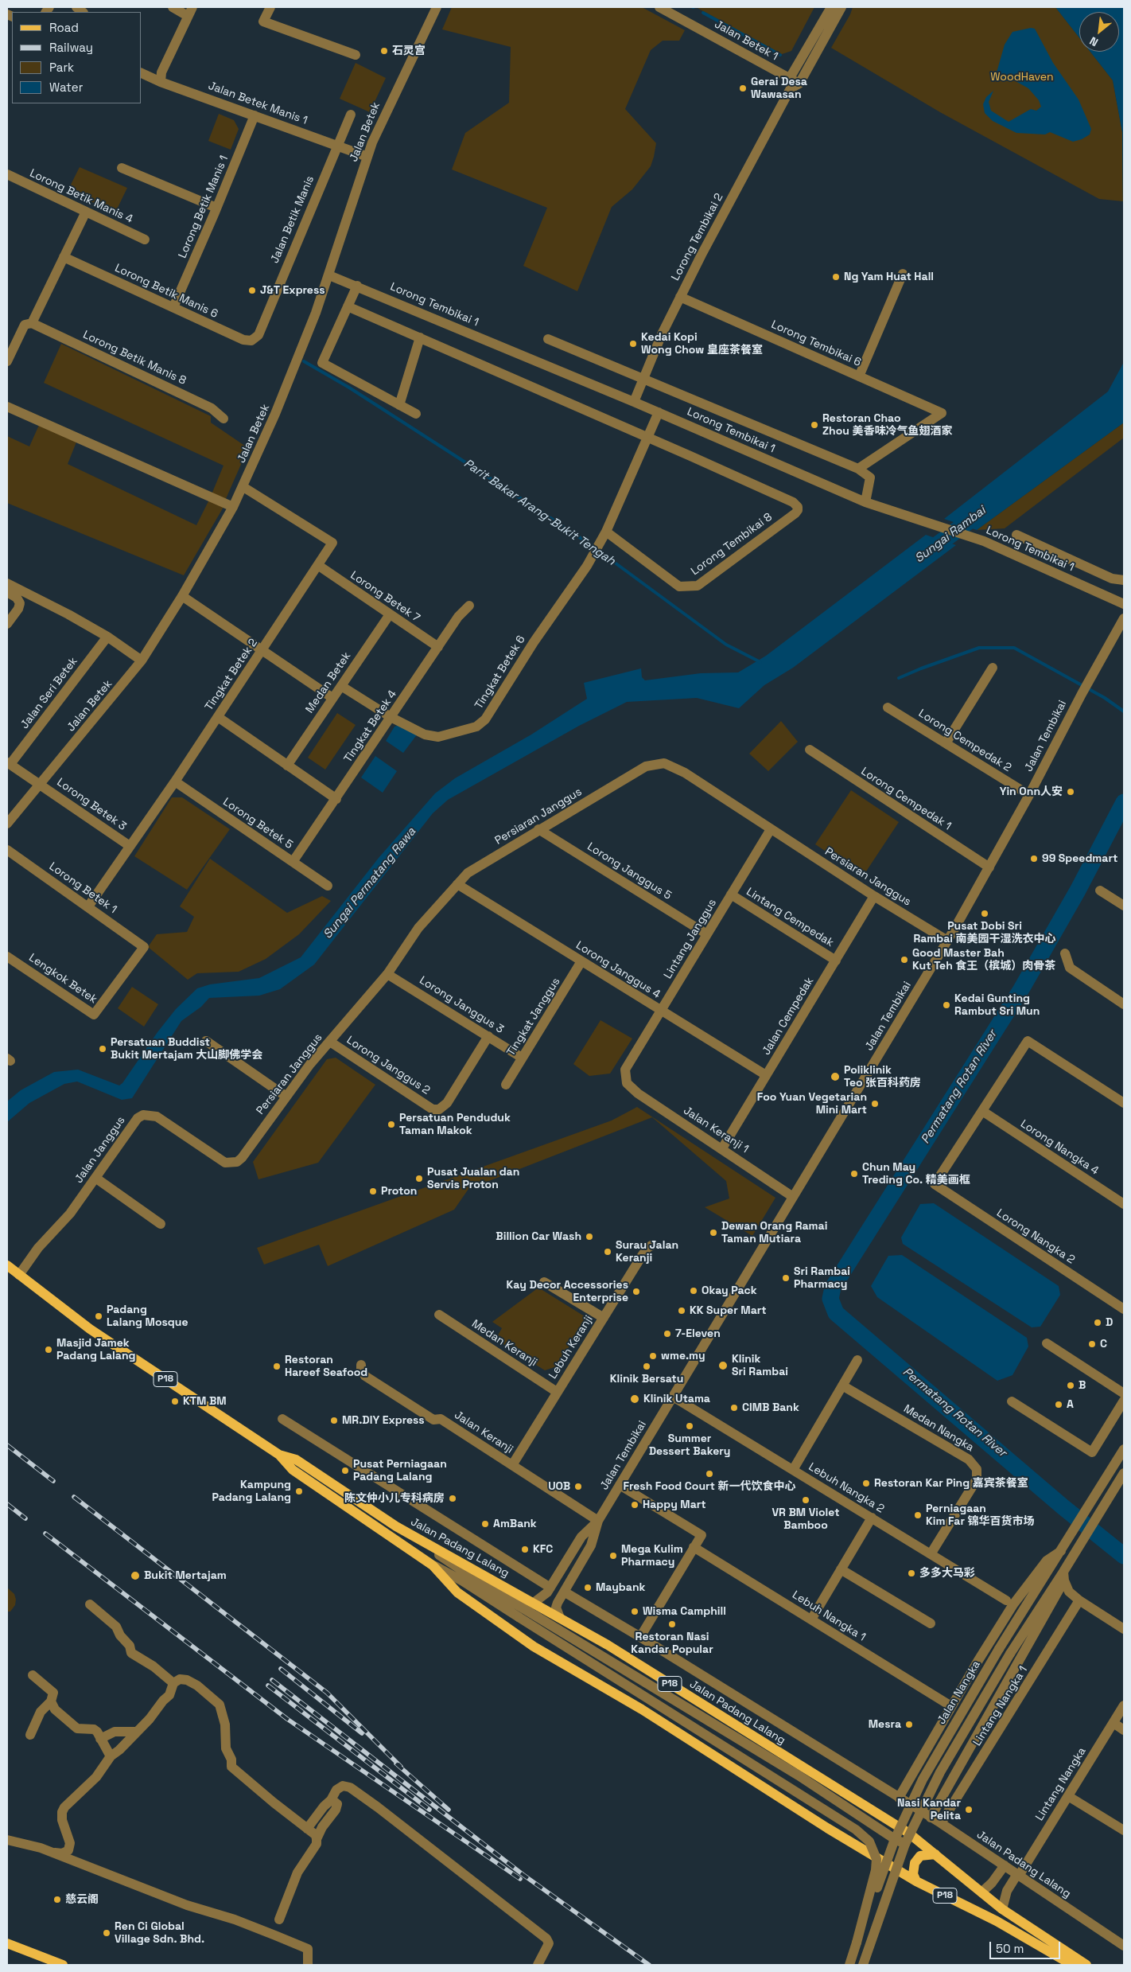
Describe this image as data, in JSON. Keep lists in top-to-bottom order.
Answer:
{
  "streets": {
    "main road": ["P18", "Jalan Padang Lalang"],
    "street": [
      "Jalan Betek 1",
      "Jalan Betek Manis 1",
      "Jalan Betek",
      "Lorong Betik Manis 4",
      "Lorong Betik Manis 1",
      "Jalan Betik Manis",
      "Lorong Tembikai 2",
      "Lorong Betik Manis 6",
      "Lorong Tembikai 1",
      "Lorong Tembikai 6",
      "Lorong Betik Manis 8",
      "Lorong Tembikai 8",
      "Lorong Betek 7",
      "Tingkat Betek 6",
      "Tingkat Betek 2",
      "Medan Betek",
      "Jalan Seri Betek",
      "Tingkat Betek 4",
      "Jalan Tembikai",
      "Lorong Cempedak 2",
      "Lorong Cempedak 1",
      "Lorong Betek 3",
      "Persiaran Janggus",
      "Lorong Betek 5",
      "Lorong Janggus 5",
      "Lorong Betek 1",
      "Lintang Cempedak",
      "Lintang Janggus",
      "Lorong Janggus 4",
      "Lengkok Betek",
      "Lorong Janggus 3",
      "Jalan Cempedak",
      "Tingkat Janggus",
      "Lorong Janggus 2",
      "Jalan Keranji 1",
      "Lorong Nangka 4",
      "Jalan Janggus",
      "Lorong Nangka 2",
      "Medan Keranji",
      "Lebuh Keranji",
      "Medan Nangka",
      "Jalan Keranji",
      "Lebuh Nangka 2",
      "Lebuh Nangka 1",
      "Jalan Nangka",
      "Lintang Nangka 1",
      "Lintang Nangka"
    ]
  },
  "crossings": [
    ["Jalan Betek 1", "Lorong Tembikai 2"],
    ["Jalan Betek Manis 1", "Jalan Betek"],
    ["Jalan Betek Manis 1", "Lorong Betik Manis 1"],
    ["Jalan Betek Manis 1", "Jalan Betik Manis"],
    ["Jalan Betek", "Lorong Tembikai 1"],
    ["Jalan Betek", "Tingkat Betek 2"],
    ["Jalan Betek", "Lorong Betek 3"],
    ["Lorong Betik Manis 1", "Lorong Betik Manis 6"],
    ["Jalan Betik Manis", "Lorong Betik Manis 6"],
    ["Lorong Tembikai 2", "Lorong Tembikai 1"],
    ["Lorong Tembikai 2", "Lorong Tembikai 6"],
    ["Lorong Tembikai 1", "Lorong Tembikai 6"],
    ["Lorong Tembikai 1", "Tingkat Betek 6"],
    ["Lorong Tembikai 8", "Tingkat Betek 6"],
    ["Lorong Betek 7", "Tingkat Betek 2"],
    ["Lorong Betek 7", "Medan Betek"],
    ["Lorong Betek 7", "Tingkat Betek 4"],
    ["Tingkat Betek 6", "Medan Betek"],
    ["Tingkat Betek 6", "Tingkat Betek 4"],
    ["Tingkat Betek 2", "Lorong Betek 3"],
    ["Tingkat Betek 2", "Lorong Betek 5"],
    ["Tingkat Betek 2", "Lorong Betek 1"],
    ["Jalan Seri Betek", "Lorong Betek 3"],
    ["Tingkat Betek 4", "Lorong Betek 5"],
    ["Jalan Tembikai", "Lorong Cempedak 2"],
    ["Jalan Tembikai", "Lorong Cempedak 1"],
    ["Jalan Tembikai", "Persiaran Janggus"],
    ["Jalan Tembikai", "Jalan Keranji 1"],
    ["Jalan Tembikai", "Jalan Keranji"],
    ["Jalan Tembikai", "Lebuh Nangka 2"],
    ["Jalan Tembikai", "Jalan Padang Lalang"],
    ["Persiaran Janggus", "Lorong Janggus 5"],
    ["Persiaran Janggus", "Lintang Janggus"],
    ["Persiaran Janggus", "Lorong Janggus 4"],
    ["Persiaran Janggus", "Lorong Janggus 3"],
    ["Persiaran Janggus", "Jalan Cempedak"],
    ["Persiaran Janggus", "Lorong Janggus 2"],
    ["Persiaran Janggus", "Jalan Janggus"],
    ["Lorong Janggus 5", "Lintang Janggus"],
    ["Lorong Betek 1", "Lengkok Betek"],
    ["Lintang Cempedak", "Lintang Janggus"],
    ["Lintang Cempedak", "Jalan Cempedak"],
    ["Lintang Janggus", "Lorong Janggus 4"],
    ["Lintang Janggus", "Jalan Keranji 1"],
    ["Lorong Janggus 4", "Jalan Cempedak"],
    ["Lorong Janggus 4", "Tingkat Janggus"],
    ["Lorong Janggus 3", "Tingkat Janggus"],
    ["Lorong Janggus 3", "Lorong Janggus 2"],
    ["Jalan Cempedak", "Jalan Keranji 1"],
    ["Lorong Nangka 4", "Lorong Nangka 2"],
    ["Jalan Janggus", "Jalan Padang Lalang"],
    ["Medan Keranji", "Lebuh Keranji"],
    ["Lebuh Keranji", "Jalan Keranji"],
    ["Medan Nangka", "Lebuh Nangka 2"],
    ["Jalan Padang Lalang", "Lintang Nangka 1"],
    ["Jalan Padang Lalang", "Lintang Nangka"]
  ],
  "water": [
    "Parit Bakar Arang-Bukit Tengah",
    "Sungai Rambai",
    "Sungai Permatang Rawa",
    "Permatang Rotan River"
  ],
  "parks": ["WoodHaven"],
  "places": [
    "石灵宫",
    "Gerai Desa Wawasan",
    "Ng Yam Huat Hall",
    "J&T Express",
    "Kedai Kopi Wong Chow 皇座茶餐室",
    "Restoran Chao Zhou 美香味冷气鱼翅酒家",
    "Yin Onn人安",
    "99 Speedmart",
    "Pusat Dobi Sri Rambai 南美园干湿洗衣中心",
    "Good Master Bah Kut Teh 食王（槟城）肉骨茶",
    "Kedai Gunting Rambut Sri Mun",
    "Persatuan Buddist Bukit Mertajam 大山脚佛学会",
    "Poliklinik Teo 张百科药房",
    "Foo Yuan Vegetarian Mini Mart",
    "Persatuan Penduduk Taman Makok",
    "Chun May Treding Co. 精美画框",
    "Pusat Jualan dan Servis Proton",
    "Proton",
    "Dewan Orang Ramai Taman Mutiara",
    "Billion Car Wash",
    "Surau Jalan Keranji",
    "Sri Rambai Pharmacy",
    "Okay Pack",
    "Kay Decor Accessories Enterprise",
    "KK Super Mart",
    "Padang Lalang Mosque",
    "D",
    "7-Eleven",
    "C",
    "Masjid Jamek Padang Lalang",
    "wme.my",
    "Klinik Sri Rambai",
    "Restoran Hareef Seafood",
    "Klinik Bersatu",
    "B",
    "Klinik Utama",
    "KTM BM",
    "A",
    "CIMB Bank",
    "MR.DIY Express",
    "Summer Dessert Bakery",
    "Pusat Perniagaan Padang Lalang",
    "Fresh Food Court 新一代饮食中心",
    "Restoran Kar Ping 嘉宾茶餐室",
    "UOB",
    "Kampung Padang Lalang",
    "陈文仲小儿专科病房",
    "VR BM Violet Bamboo",
    "Happy Mart",
    "Perniagaan Kim Far 锦华百货市场",
    "AmBank",
    "KFC",
    "Mega Kulim Pharmacy",
    "多多大马彩",
    "Bukit Mertajam",
    "Maybank",
    "Wisma Camphill",
    "Restoran Nasi Kandar Popular",
    "Mesra",
    "Nasi Kandar Pelita",
    "慈云阁",
    "Ren Ci Global Village Sdn. Bhd."
  ],
  "legend": [
    "Road",
    "Railway",
    "Park",
    "Water"
  ],
  "scale_bar": "50 m",
  "north": "bottom left"
}
